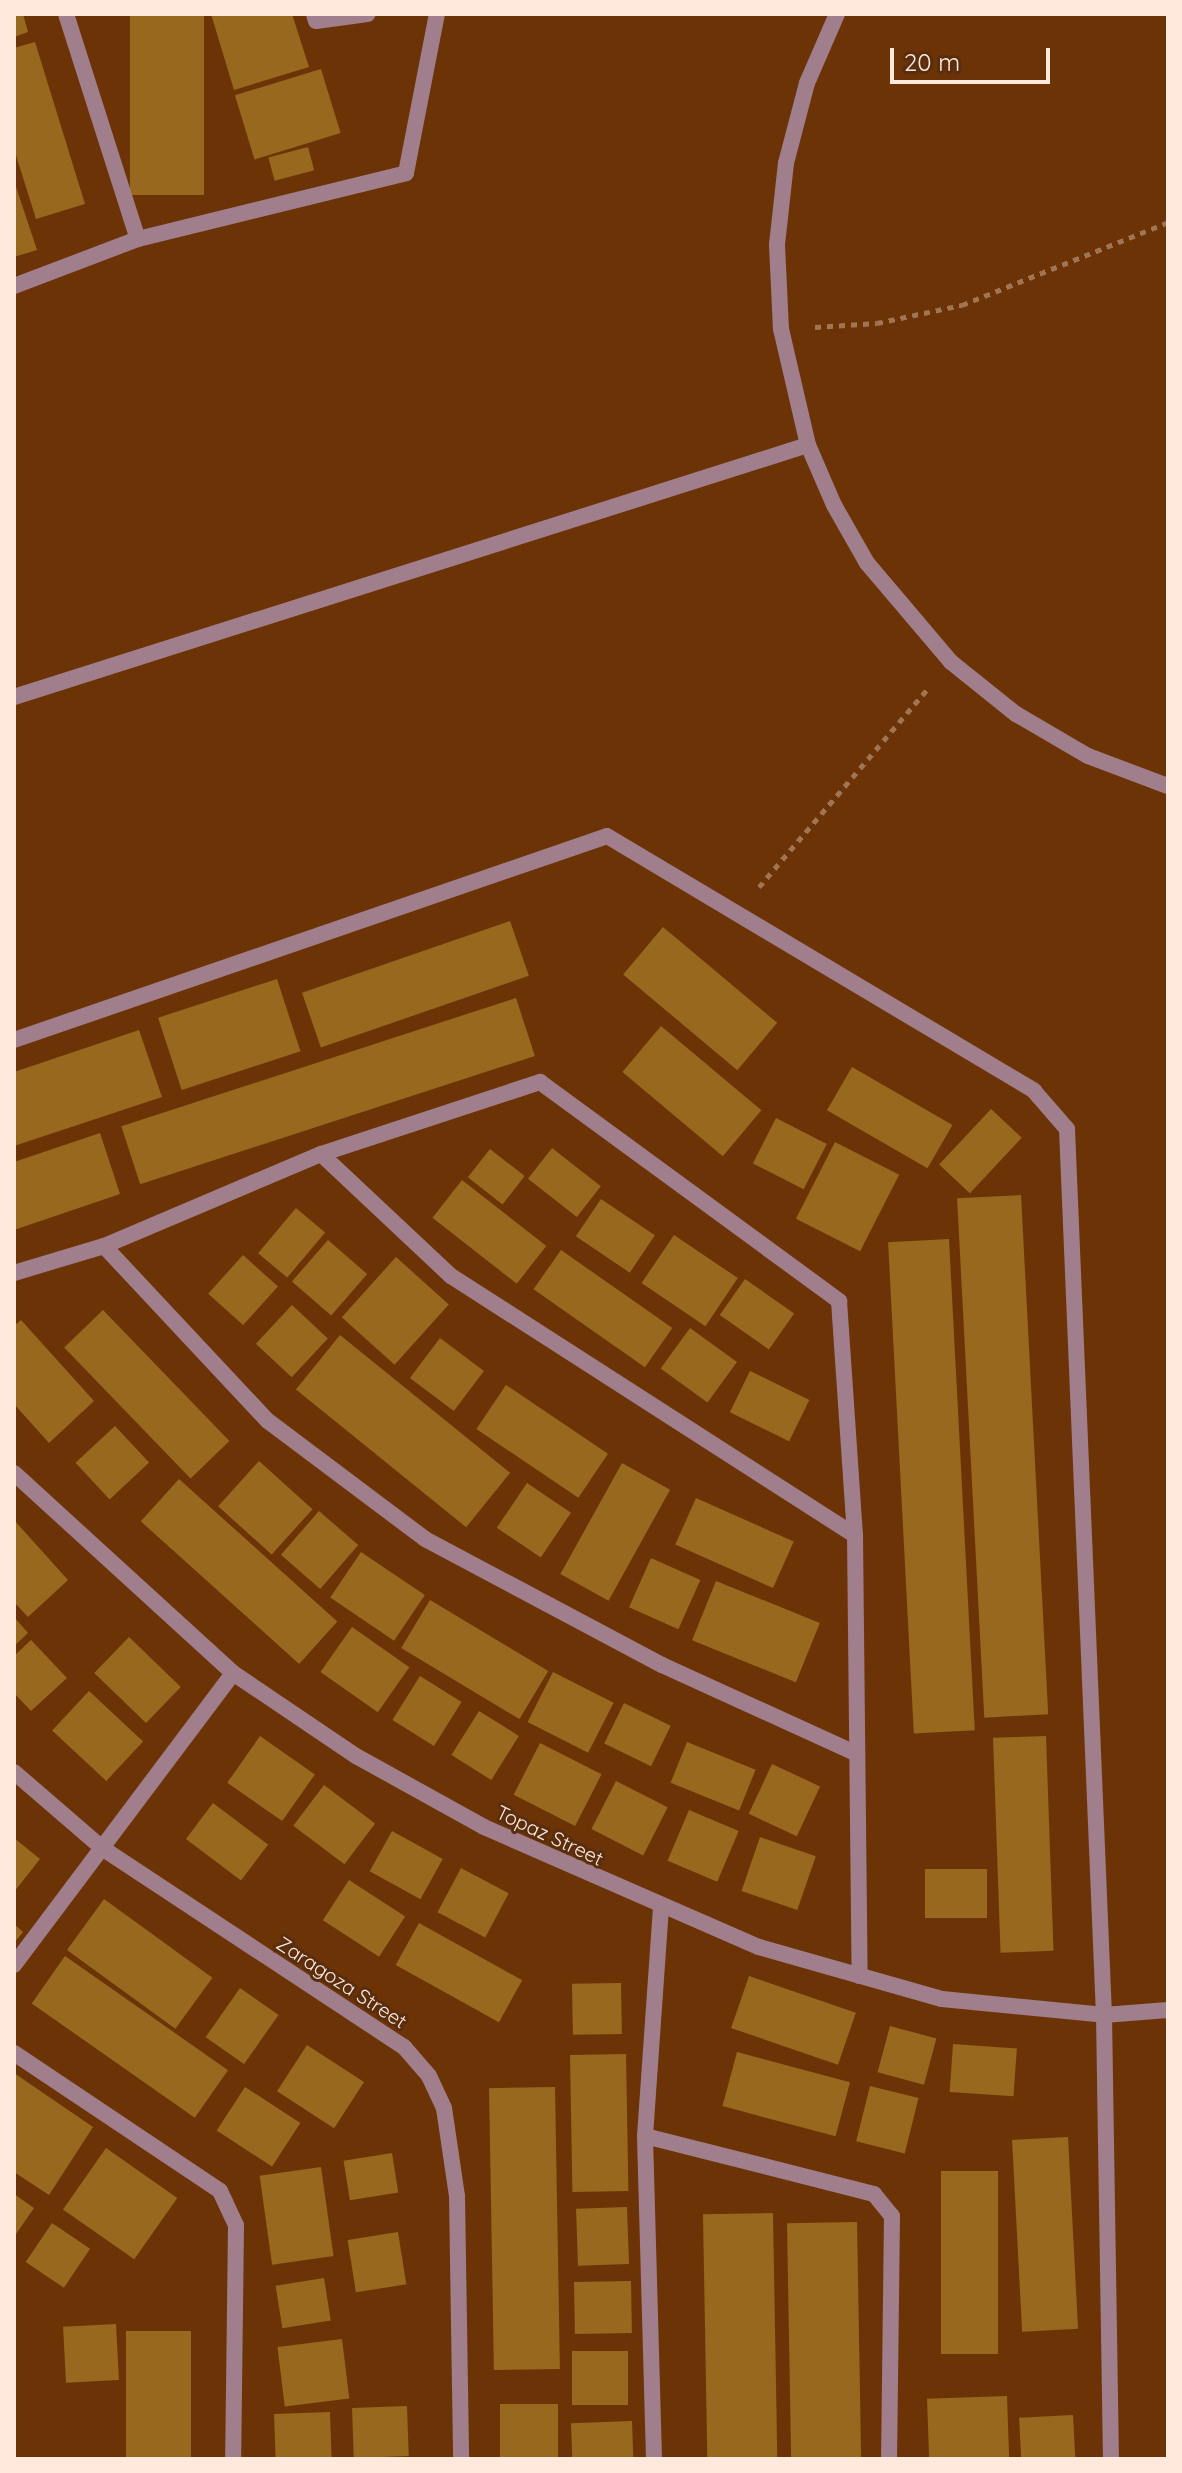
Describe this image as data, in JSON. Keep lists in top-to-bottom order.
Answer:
{
  "streets": {
    "street": ["Topaz Street", "Zaragoza Street"]
  },
  "scale_bar": "20 m"
}
